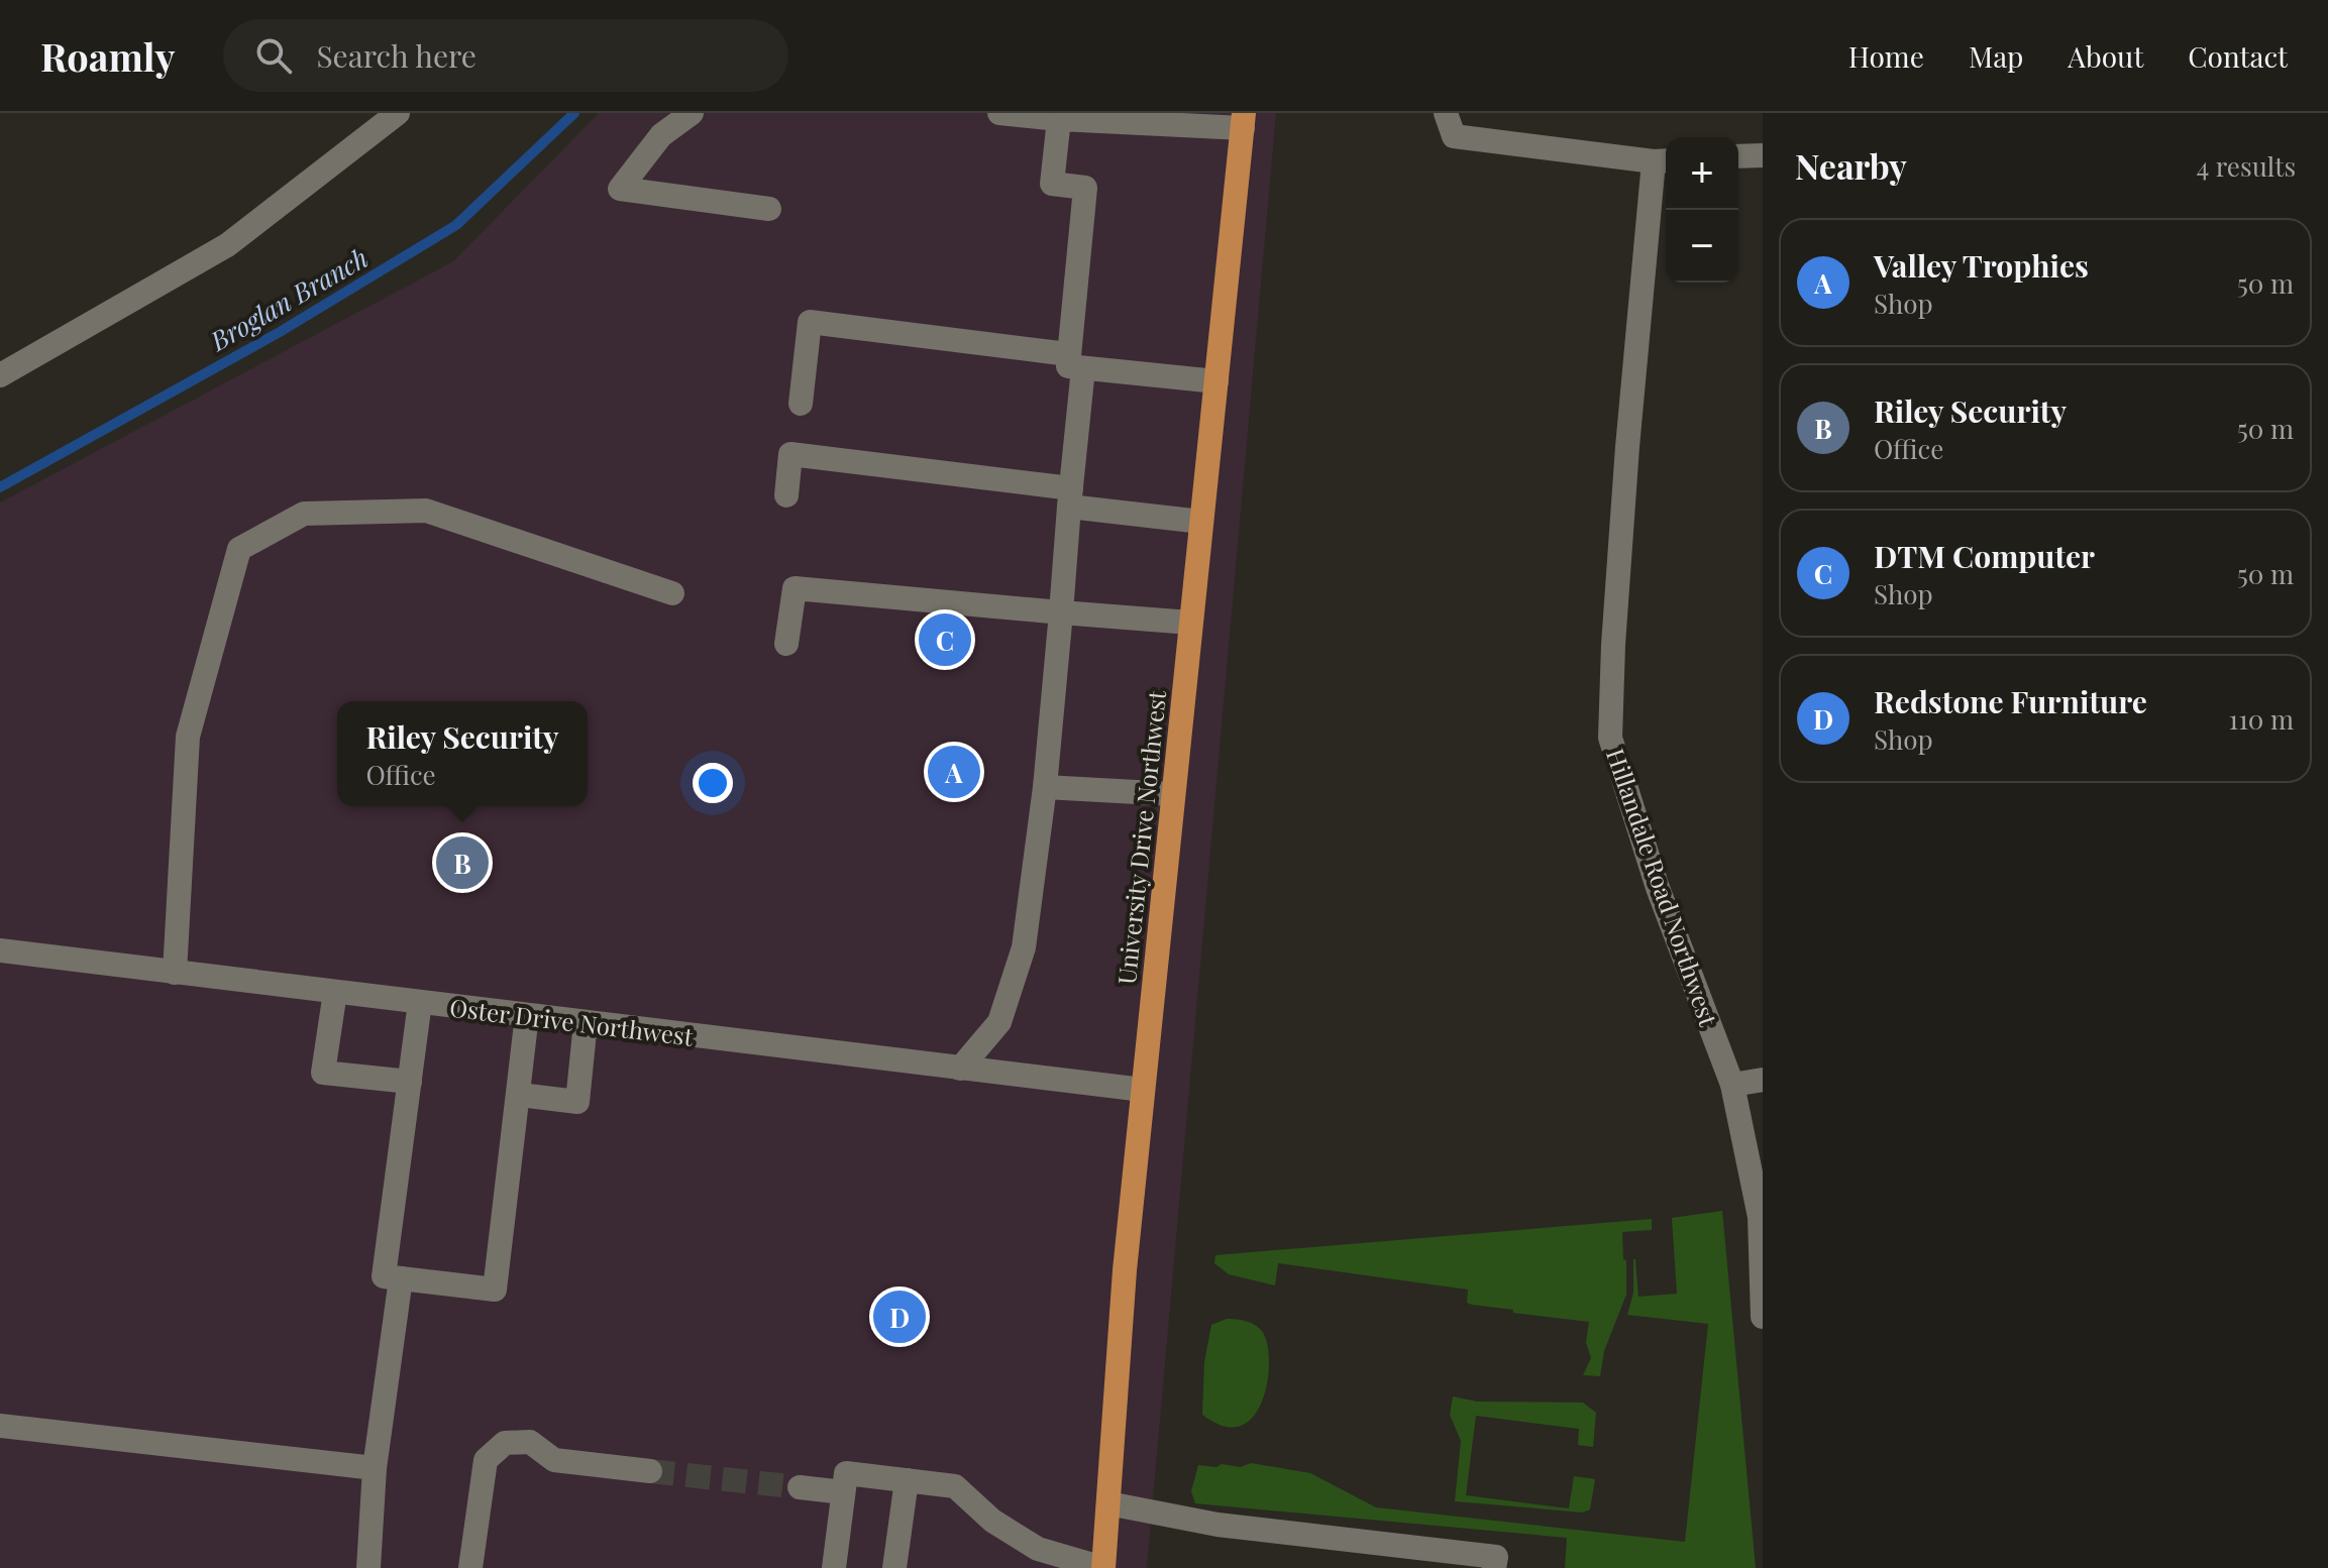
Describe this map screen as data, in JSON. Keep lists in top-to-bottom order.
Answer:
{
  "streets": {
    "highway": ["University Drive Northwest"],
    "street": ["Hillandale Road Northwest", "Oster Drive Northwest"]
  },
  "crossings": [
    ["University Drive Northwest", "Oster Drive Northwest"]
  ],
  "water": ["Broglan Branch"],
  "page": {
    "header": "Roamly",
    "search": "Search here",
    "nav": [
      "Home",
      "Map",
      "About",
      "Contact"
    ],
    "heading": ["Nearby", "4 results"],
    "map_buttons": ["+", "−"],
    "list": [
      {
        "mark": "A",
        "name": "Valley Trophies",
        "note": "Shop",
        "value": "50 m"
      },
      {
        "mark": "B",
        "name": "Riley Security",
        "note": "Office",
        "value": "50 m"
      },
      {
        "mark": "C",
        "name": "DTM Computer",
        "note": "Shop",
        "value": "50 m"
      },
      {
        "mark": "D",
        "name": "Redstone Furniture",
        "note": "Shop",
        "value": "110 m"
      }
    ],
    "pins": [
      "C",
      "A",
      "B",
      "D"
    ],
    "popup": ["Riley Security", "Office"]
  }
}
